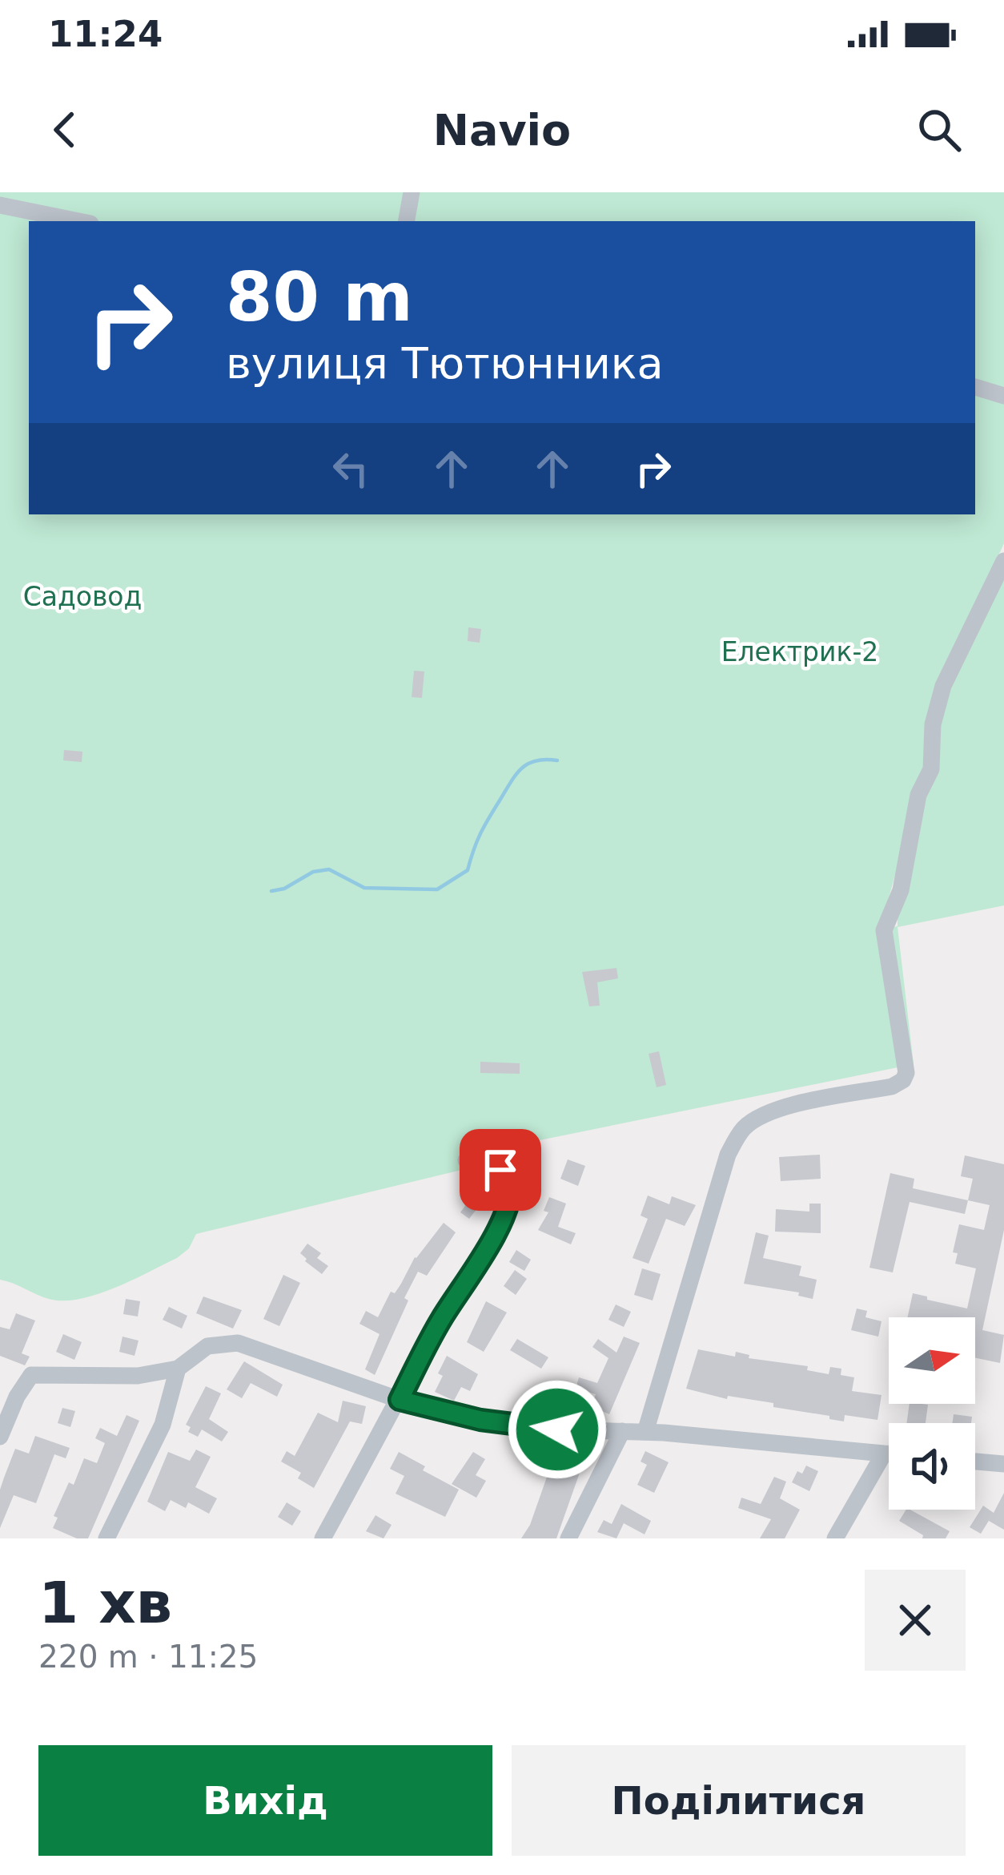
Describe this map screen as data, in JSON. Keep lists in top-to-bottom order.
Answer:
{
  "parks": ["Садовод", "Електрик-2"],
  "north": "right",
  "page": {
    "status": "11:24",
    "header": "Navio",
    "turn": ["80 m", "вулиця Тютюнника"],
    "heading": ["1 хв", "220 m · 11:25"],
    "buttons": ["Вихід", "Поділитися"]
  }
}
